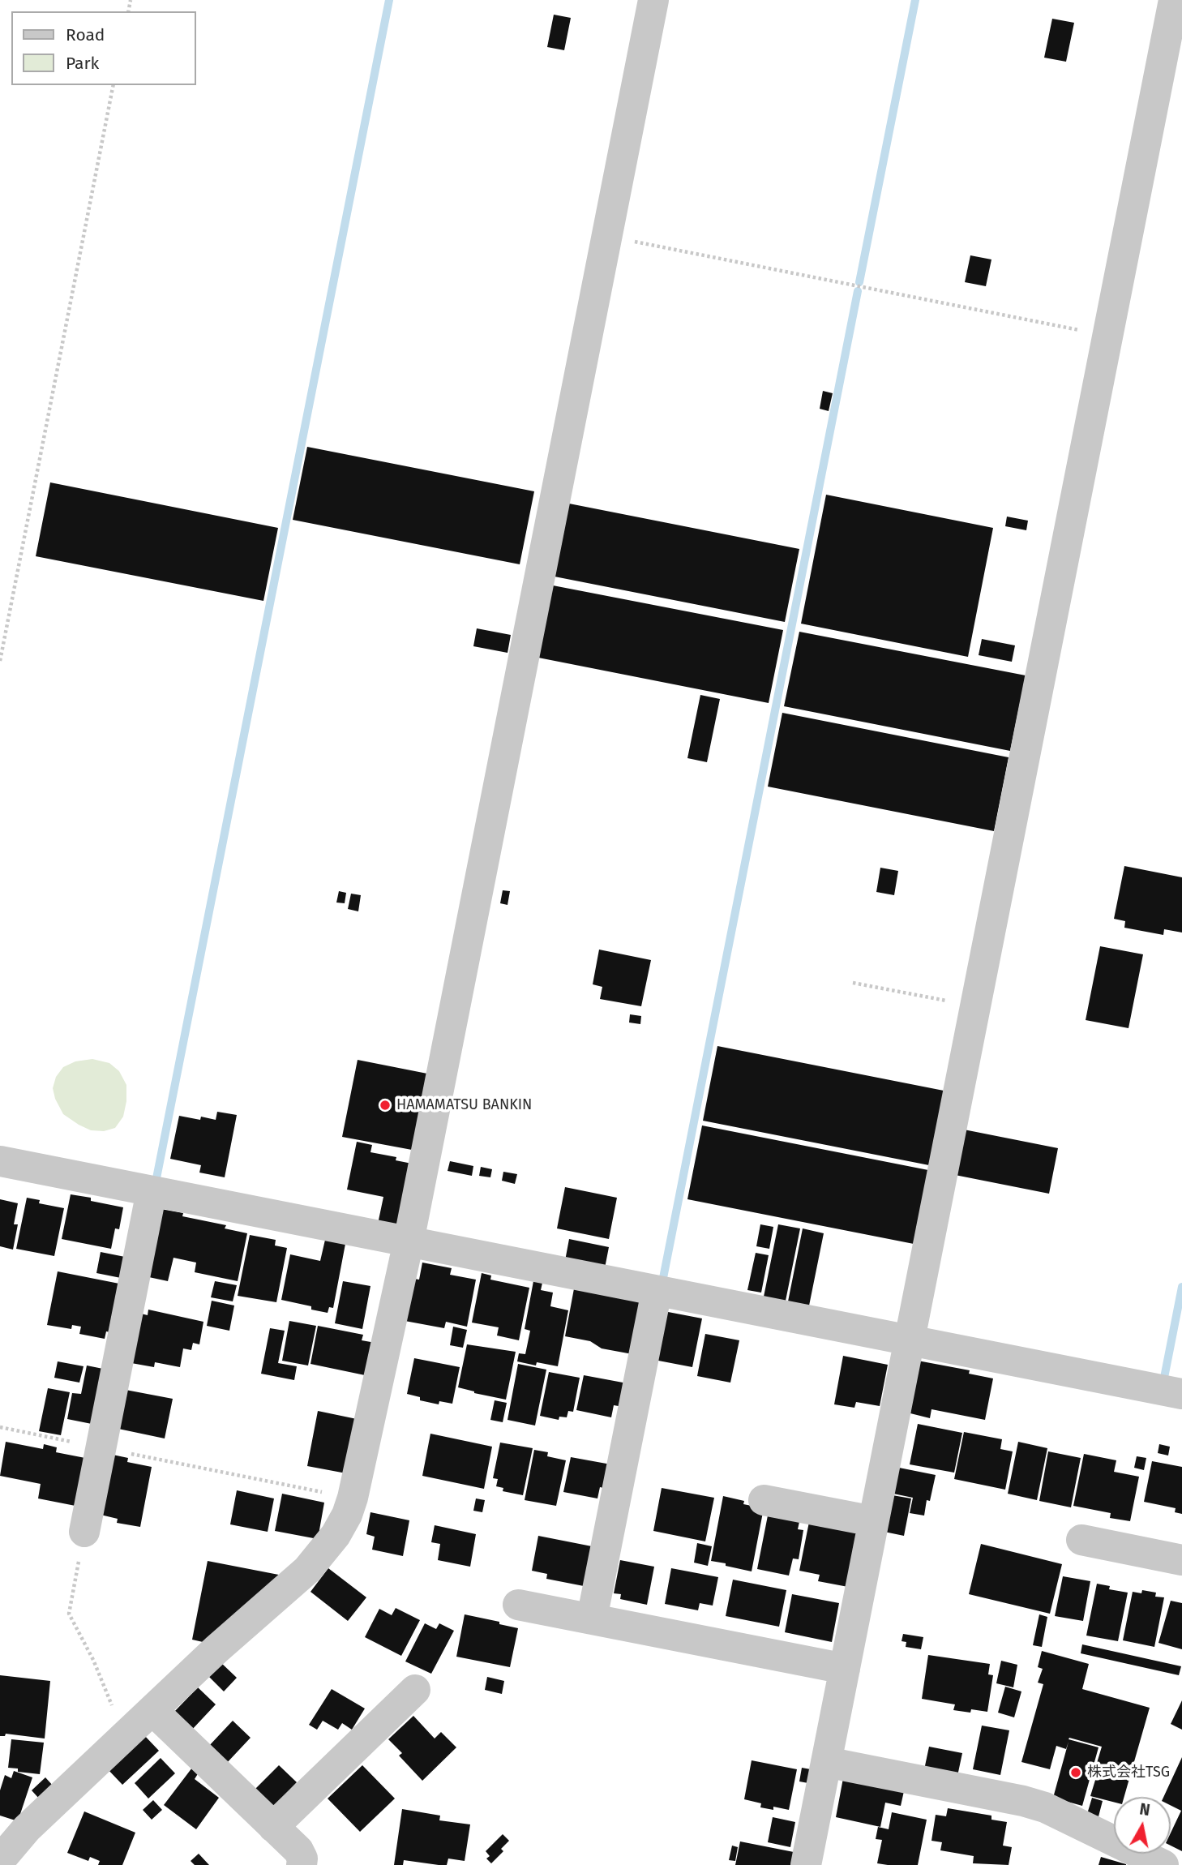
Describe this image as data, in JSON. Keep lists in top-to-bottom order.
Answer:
{
  "places": ["HAMAMATSU BANKIN", "株式会社TSG"],
  "legend": ["Road", "Park"],
  "north": "top"
}
